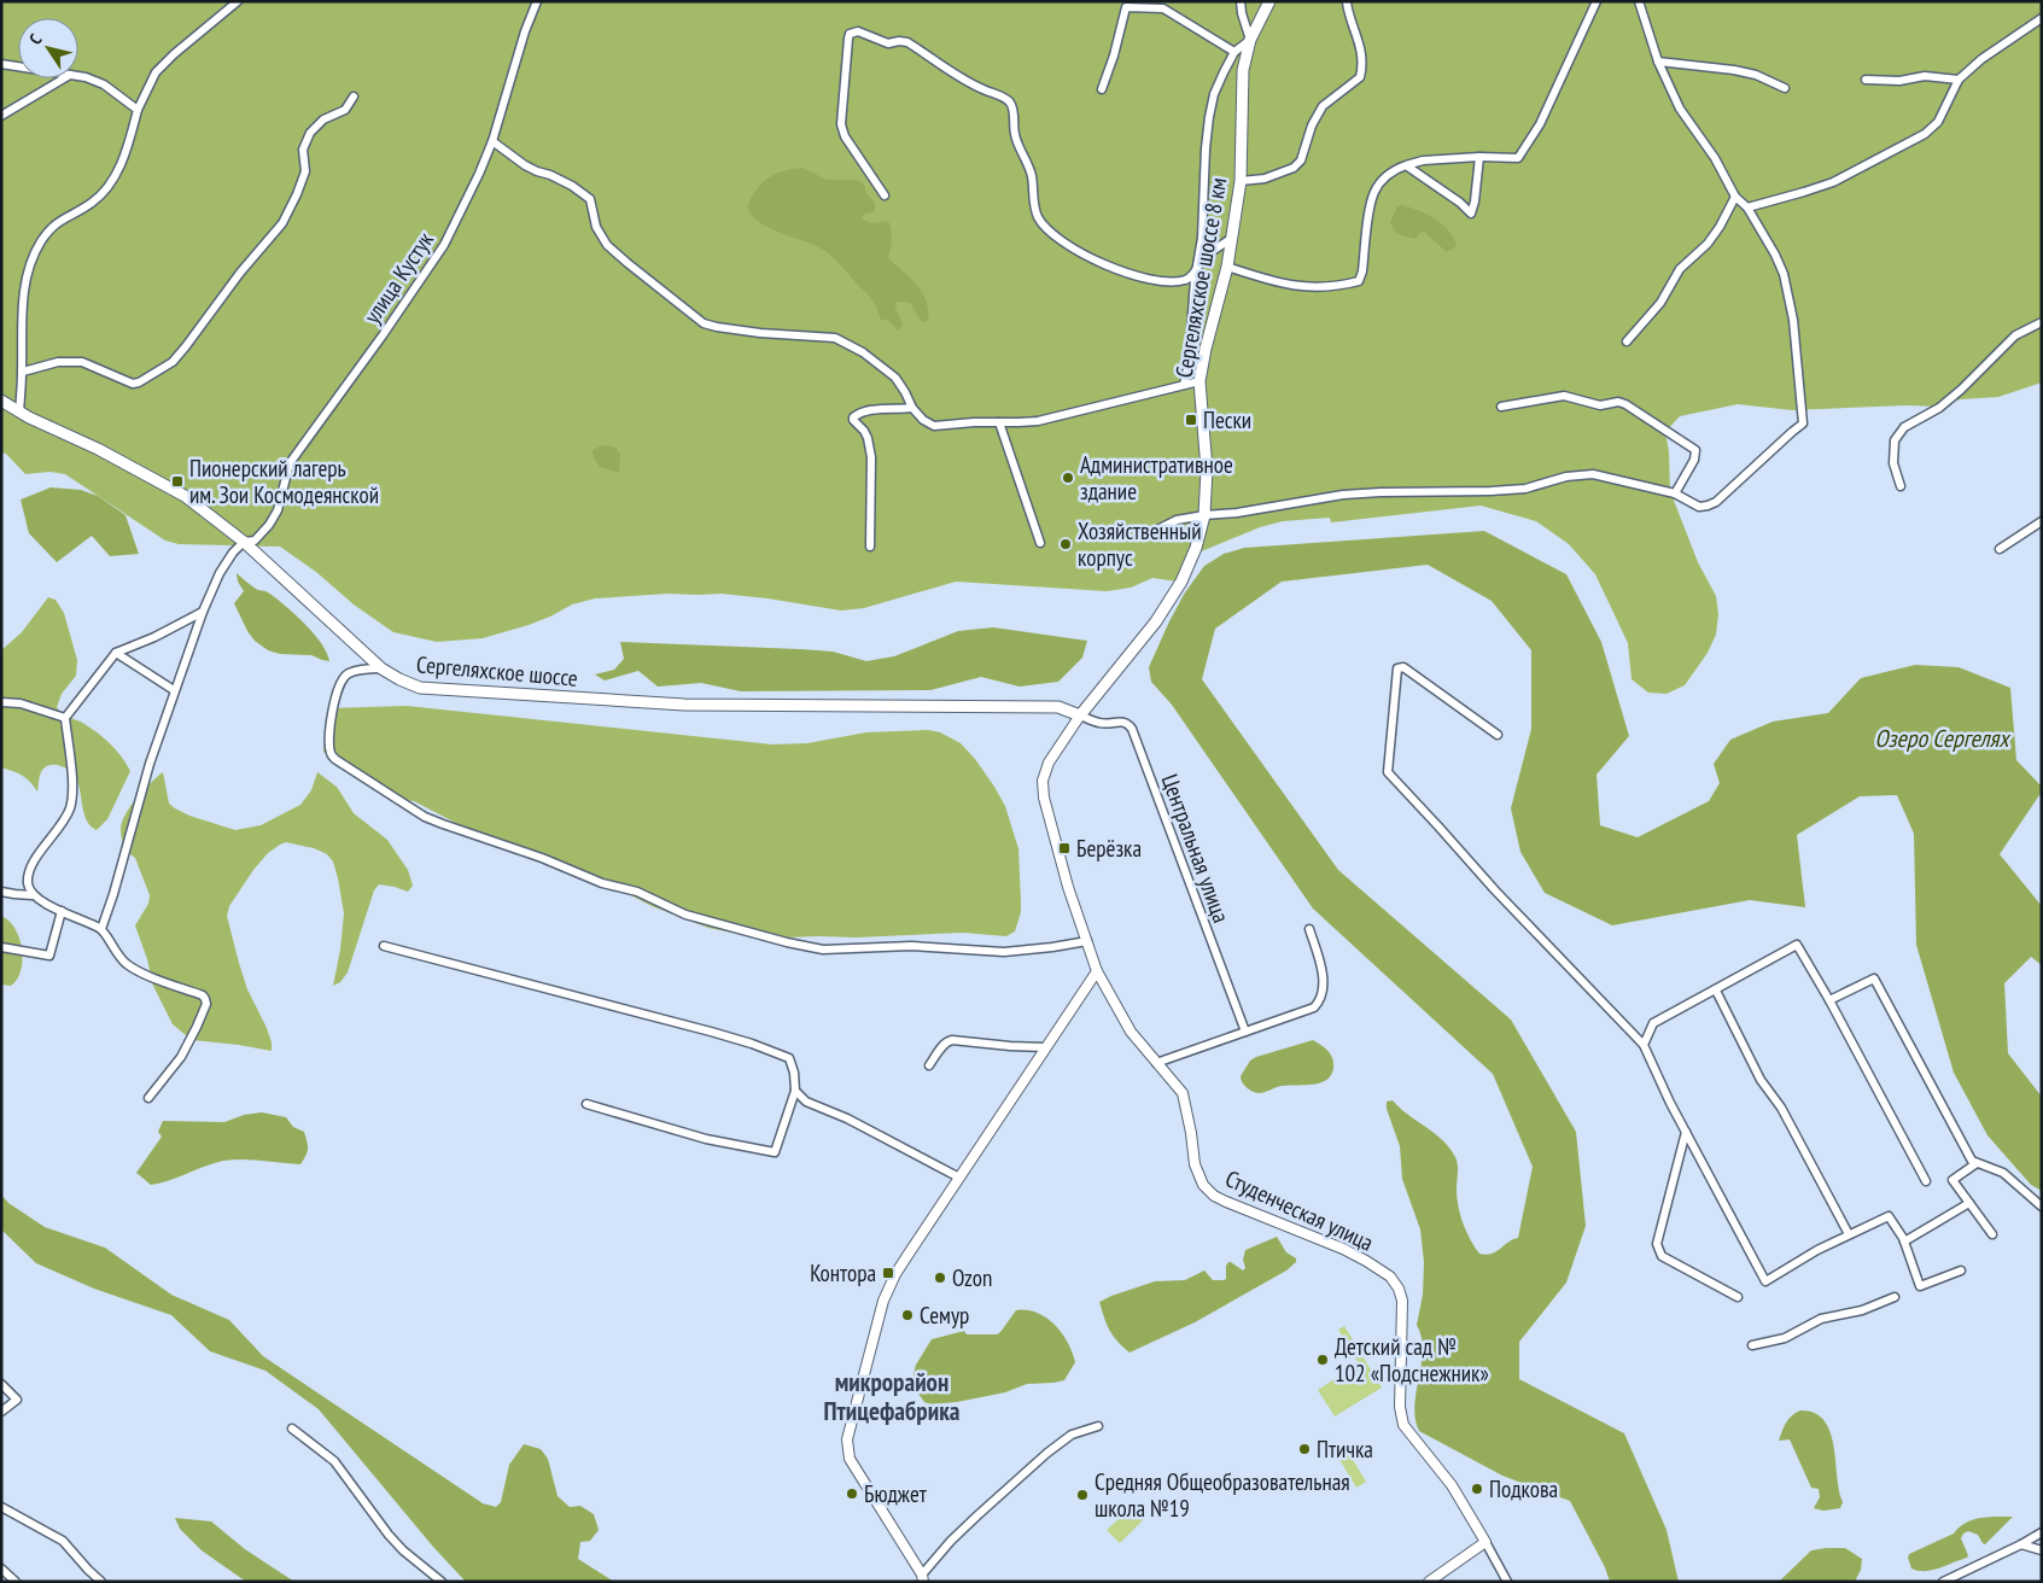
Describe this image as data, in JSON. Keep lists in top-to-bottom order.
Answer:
{
  "streets": {
    "main road": ["Сергеляхское шоссе 8 км", "Сергеляхское шоссе"],
    "street": ["улица Кустук", "Центральная улица", "Студенческая улица"]
  },
  "crossings": [
    ["улица Кустук", "Сергеляхское шоссе"],
    ["Сергеляхское шоссе 8 км", "Сергеляхское шоссе"],
    ["Сергеляхское шоссе 8 км", "Центральная улица"],
    ["Сергеляхское шоссе 8 км", "Студенческая улица"],
    ["Сергеляхское шоссе", "Центральная улица"]
  ],
  "districts": ["микрорайон Птицефабрика"],
  "water": ["Озеро Сергелях"],
  "places": {
    "transit": [
      "Пески",
      "Пионерский лагерь им. Зои Космодеянской",
      "Берёзка",
      "Контора"
    ],
    "other": [
      "Административное здание",
      "Хозяйственный корпус",
      "Ozon",
      "Семур",
      "Детский сад № 102 «Подснежник»",
      "Птичка",
      "Подкова",
      "Бюджет",
      "Средняя Общеобразовательная школа №19"
    ]
  },
  "north": "top left"
}
